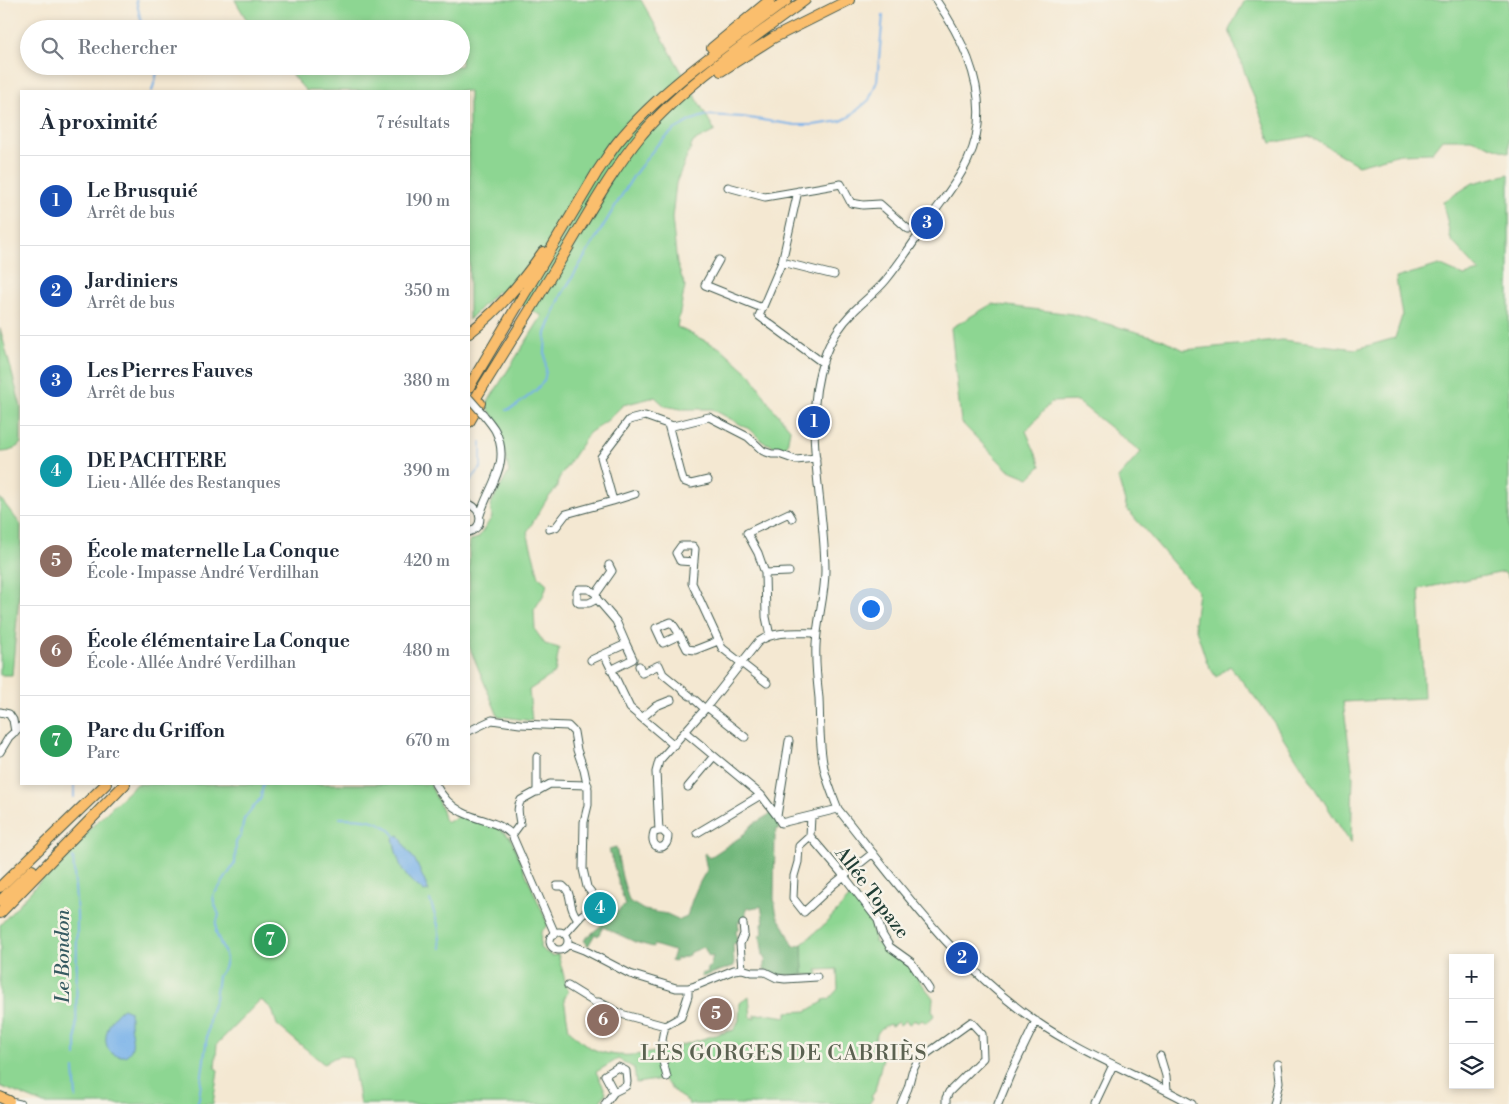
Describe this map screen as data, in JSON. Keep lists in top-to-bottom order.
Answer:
{
  "streets": {
    "street": ["Allée Topaze"]
  },
  "districts": ["LES GORGES DE CABRIÈS"],
  "water": ["Le Bondon"],
  "page": {
    "search": "Rechercher",
    "heading": ["À proximité", "7 résultats"],
    "list": [
      {
        "mark": "1",
        "name": "Le Brusquié",
        "note": "Arrêt de bus",
        "value": "190 m"
      },
      {
        "mark": "2",
        "name": "Jardiniers",
        "note": "Arrêt de bus",
        "value": "350 m"
      },
      {
        "mark": "3",
        "name": "Les Pierres Fauves",
        "note": "Arrêt de bus",
        "value": "380 m"
      },
      {
        "mark": "4",
        "name": "DE PACHTERE",
        "note": "Lieu · Allée des Restanques",
        "value": "390 m"
      },
      {
        "mark": "5",
        "name": "École maternelle La Conque",
        "note": "École · Impasse André Verdilhan",
        "value": "420 m"
      },
      {
        "mark": "6",
        "name": "École élémentaire La Conque",
        "note": "École · Allée André Verdilhan",
        "value": "480 m"
      },
      {
        "mark": "7",
        "name": "Parc du Griffon",
        "note": "Parc",
        "value": "670 m"
      }
    ],
    "pins": [
      "3",
      "1",
      "4",
      "7",
      "2",
      "5",
      "6"
    ],
    "map_buttons": ["+", "−"]
  }
}
